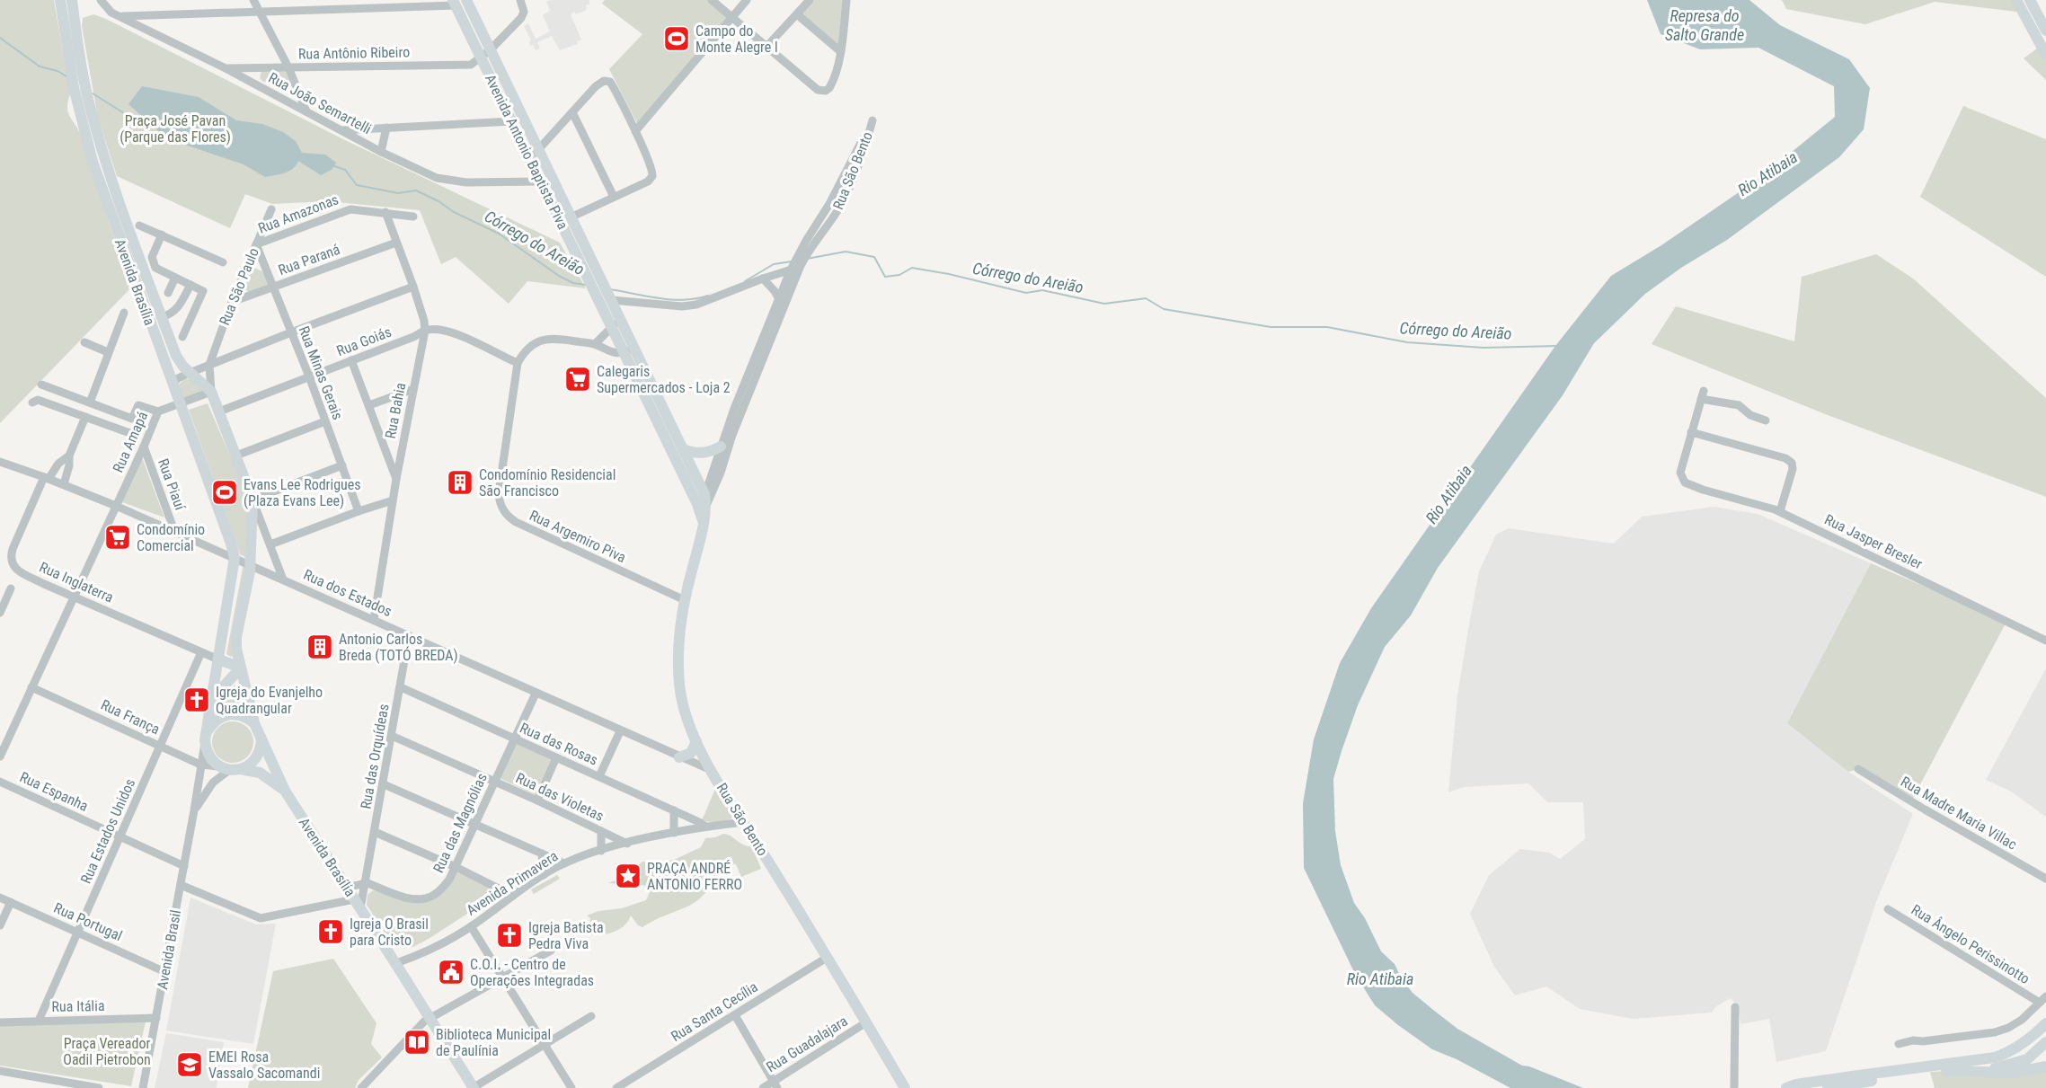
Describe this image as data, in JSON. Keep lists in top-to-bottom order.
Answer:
{
  "streets": {
    "main road": [
      "Avenida Antonio Baptista Piva",
      "Rua São Bento",
      "Avenida Brasília",
      "Rua São Paulo",
      "Avenida Brasil"
    ],
    "street": [
      "Rua Antônio Ribeiro",
      "Rua João Semartelli",
      "Rua Amazonas",
      "Rua Paraná",
      "Rua Goiás",
      "Rua Minas Gerais",
      "Rua Bahia",
      "Rua Amapá",
      "Rua Piauí",
      "Rua Argemiro Piva",
      "Rua Jasper Bresler",
      "Rua Inglaterra",
      "Rua dos Estados",
      "Rua França",
      "Rua das Rosas",
      "Rua das Orquídeas",
      "Rua Espanha",
      "Rua das Violetas",
      "Rua Madre Maria Villac",
      "Rua das Magnólias",
      "Rua Estados Unidos",
      "Avenida Primavera",
      "Rua Portugal",
      "Rua Ângelo Perissinotto",
      "Rua Itália",
      "Rua Santa Cecília",
      "Rua Guadalajara"
    ]
  },
  "crossings": [
    ["Rua Antônio Ribeiro", "Rua João Semartelli"],
    ["Rua Antônio Ribeiro", "Avenida Antonio Baptista Piva"],
    ["Rua João Semartelli", "Avenida Antonio Baptista Piva"],
    ["Avenida Antonio Baptista Piva", "Rua São Bento"],
    ["Rua São Bento", "Rua Argemiro Piva"],
    ["Rua São Bento", "Rua dos Estados"],
    ["Rua São Bento", "Avenida Primavera"],
    ["Rua São Bento", "Rua Santa Cecília"],
    ["Rua São Bento", "Rua Guadalajara"],
    ["Rua Amazonas", "Rua São Paulo"],
    ["Rua Amazonas", "Rua Minas Gerais"],
    ["Rua Amazonas", "Rua Bahia"],
    ["Rua Paraná", "Rua São Paulo"],
    ["Rua Paraná", "Rua Minas Gerais"],
    ["Rua Paraná", "Rua Bahia"],
    ["Avenida Brasília", "Rua São Paulo"],
    ["Avenida Brasília", "Rua Amapá"],
    ["Avenida Brasília", "Rua dos Estados"],
    ["Avenida Brasília", "Rua França"],
    ["Avenida Brasília", "Rua das Orquídeas"],
    ["Avenida Brasília", "Avenida Primavera"],
    ["Avenida Brasília", "Avenida Brasil"],
    ["Rua São Paulo", "Rua Goiás"],
    ["Rua São Paulo", "Rua Minas Gerais"],
    ["Rua São Paulo", "Rua Amapá"],
    ["Rua São Paulo", "Rua dos Estados"],
    ["Rua Goiás", "Rua Minas Gerais"],
    ["Rua Goiás", "Rua Bahia"],
    ["Rua Bahia", "Rua dos Estados"],
    ["Rua Amapá", "Rua Piauí"],
    ["Rua Amapá", "Rua Inglaterra"],
    ["Rua Amapá", "Rua dos Estados"],
    ["Rua Amapá", "Rua França"],
    ["Rua Piauí", "Rua dos Estados"],
    ["Rua Inglaterra", "Rua dos Estados"],
    ["Rua Inglaterra", "Rua Estados Unidos"],
    ["Rua Inglaterra", "Avenida Brasil"],
    ["Rua dos Estados", "Rua das Orquídeas"],
    ["Rua dos Estados", "Rua das Magnólias"],
    ["Rua dos Estados", "Avenida Brasil"],
    ["Rua França", "Rua Estados Unidos"],
    ["Rua França", "Avenida Brasil"],
    ["Rua das Rosas", "Rua das Orquídeas"],
    ["Rua das Rosas", "Rua das Magnólias"],
    ["Rua das Rosas", "Avenida Primavera"],
    ["Rua das Orquídeas", "Rua das Violetas"],
    ["Rua das Orquídeas", "Rua das Magnólias"],
    ["Rua Espanha", "Rua Estados Unidos"],
    ["Rua Espanha", "Avenida Brasil"],
    ["Rua das Violetas", "Rua das Magnólias"],
    ["Rua das Violetas", "Avenida Primavera"],
    ["Rua Estados Unidos", "Rua Portugal"],
    ["Rua Estados Unidos", "Rua Itália"],
    ["Rua Portugal", "Avenida Brasil"],
    ["Avenida Brasil", "Rua Itália"]
  ],
  "water": ["Represa do Salto Grande", "Rio Atibaia", "Córrego do Areião"],
  "parks": ["Praça José Pavan (Parque das Flores)", "Praça Vereador Oadil Pietrobon"],
  "places": {
    "sports": ["Campo do Monte Alegre l", "Evans Lee Rodrigues (Plaza Evans Lee)"],
    "supermarket": ["Calegaris Supermercados - Loja 2", "Condomínio Comercial"],
    "building": ["Condomínio Residencial São Francisco", "Antonio Carlos Breda (TOTÓ BREDA)"],
    "church": ["Igreja do Evanjelho Quadrangular", "Igreja O Brasil para Cristo", "Igreja Batista Pedra Viva"],
    "place": ["PRAÇA ANDRÉ ANTONIO FERRO"],
    "public building": ["C.O.I. - Centro de Operações Integradas"],
    "library": ["Biblioteca Municipal de Paulínia"],
    "school or university": ["EMEI Rosa Vassalo Sacomandi"]
  }
}
